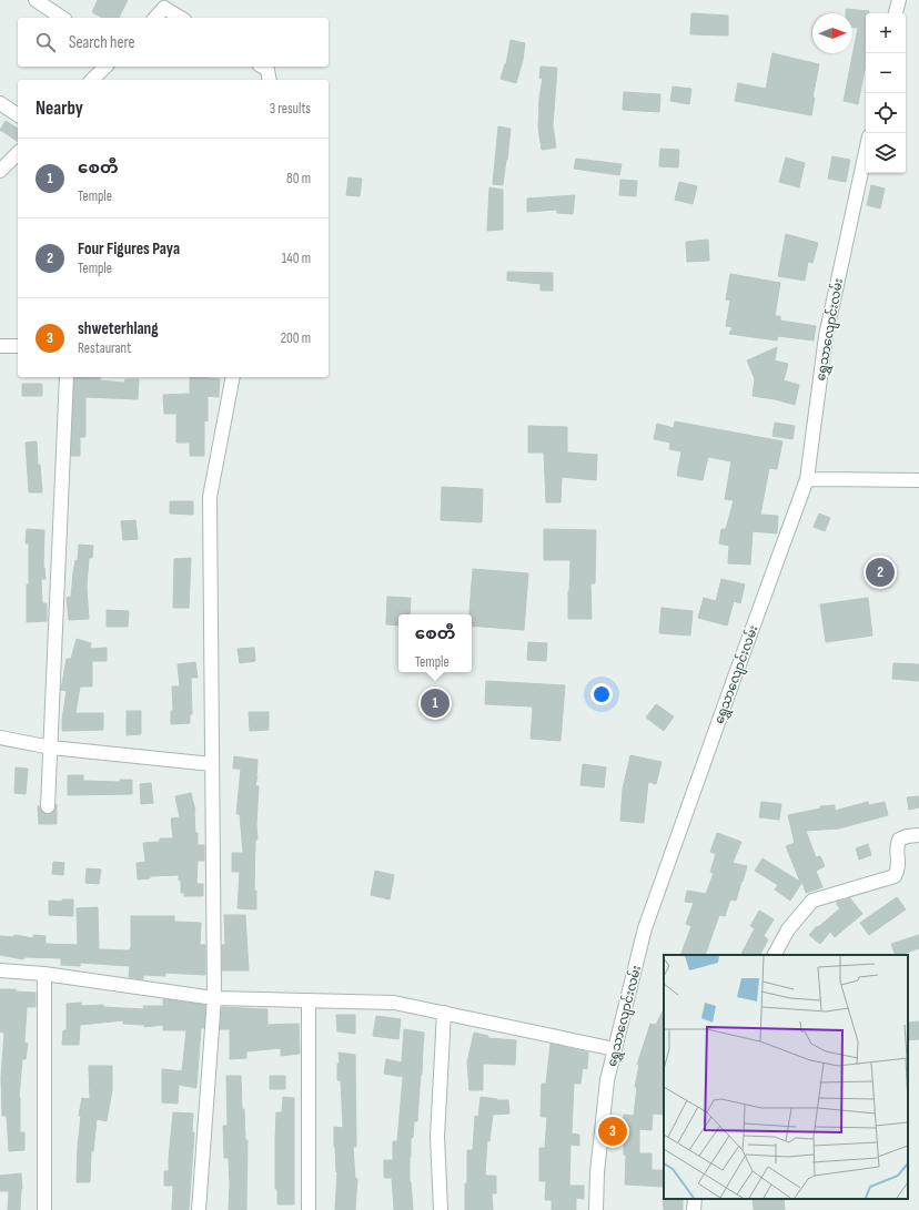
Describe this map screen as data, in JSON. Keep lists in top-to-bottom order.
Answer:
{
  "streets": {
    "street": ["ရွှေသာလျောင်းလမ်း"]
  },
  "north": "right",
  "page": {
    "map_buttons": ["+", "−"],
    "search": "Search here",
    "heading": ["Nearby", "3 results"],
    "list": [
      {
        "mark": "1",
        "name": "စေတီ",
        "note": "Temple",
        "value": "80 m"
      },
      {
        "mark": "2",
        "name": "Four Figures Paya",
        "note": "Temple",
        "value": "140 m"
      },
      {
        "mark": "3",
        "name": "shweterhlang",
        "note": "Restaurant",
        "value": "200 m"
      }
    ],
    "pins": ["2", "1", "3"],
    "popup": ["စေတီ", "Temple"]
  }
}
